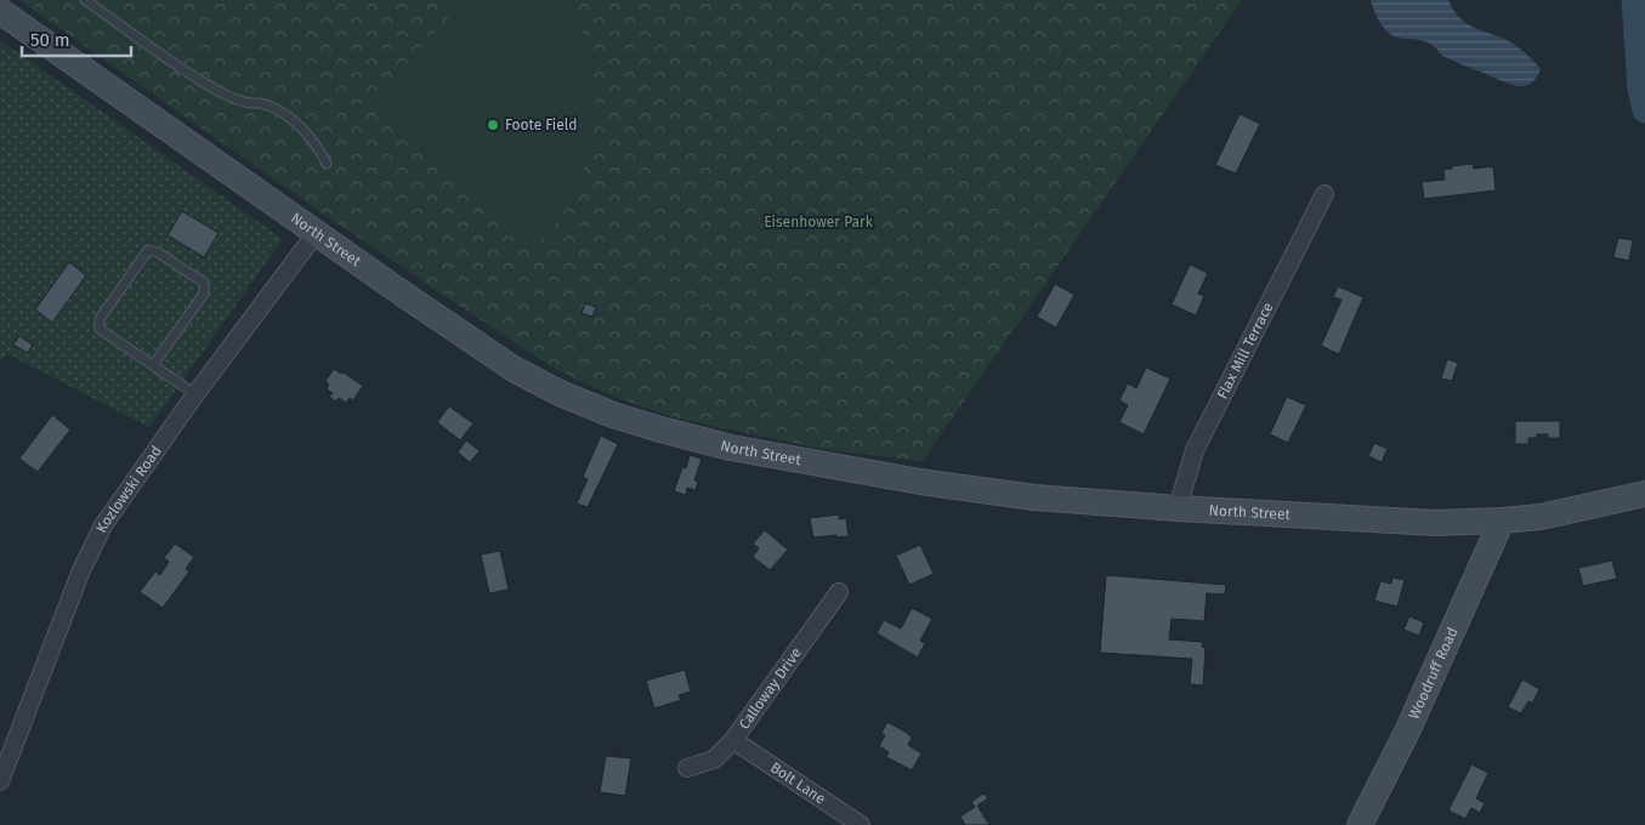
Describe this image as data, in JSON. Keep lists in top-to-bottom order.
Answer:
{
  "streets": {
    "main road": ["North Street", "Woodruff Road"],
    "street": [
      "Flax Mill Terrace",
      "Kozlowski Road",
      "Calloway Drive",
      "Bolt Lane"
    ]
  },
  "crossings": [
    ["North Street", "Flax Mill Terrace"],
    ["North Street", "Kozlowski Road"],
    ["North Street", "Woodruff Road"],
    ["Calloway Drive", "Bolt Lane"]
  ],
  "parks": ["Eisenhower Park"],
  "places": ["Foote Field"],
  "scale_bar": "50 m"
}
